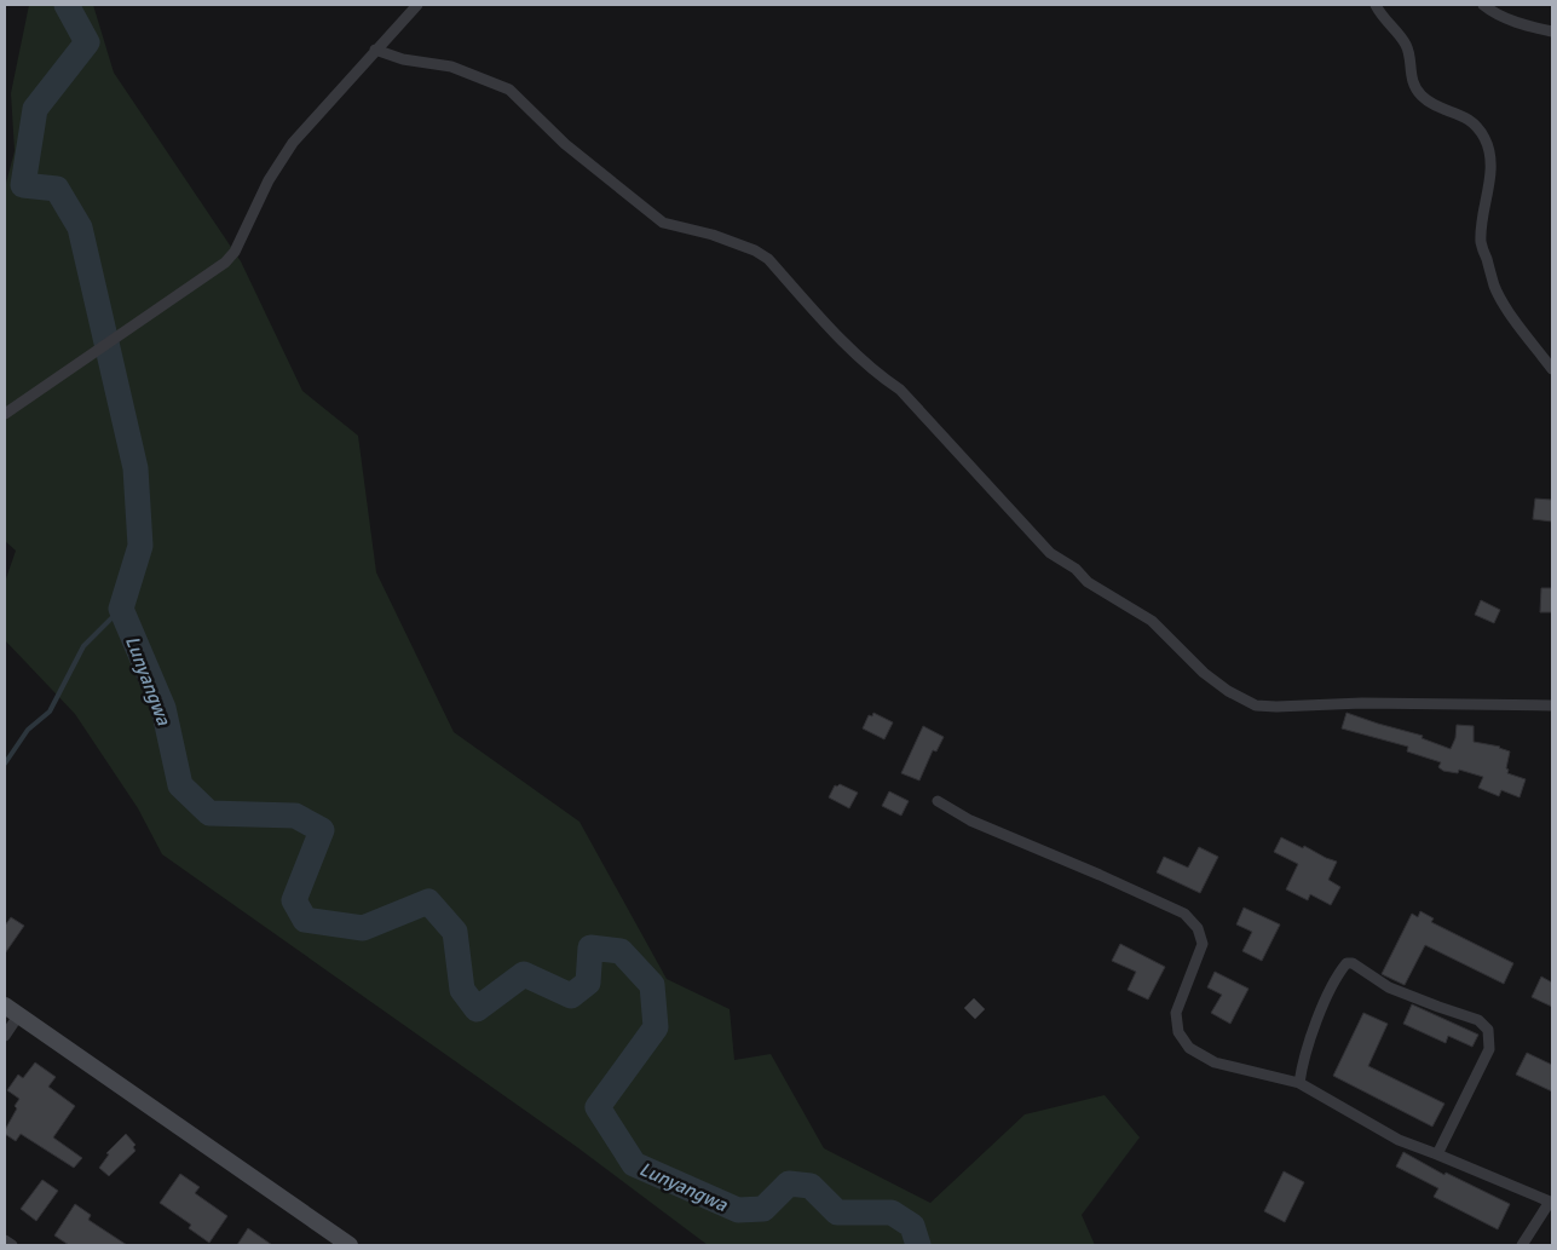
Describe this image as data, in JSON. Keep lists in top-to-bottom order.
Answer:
{
  "water": ["Lunyangwa"]
}
